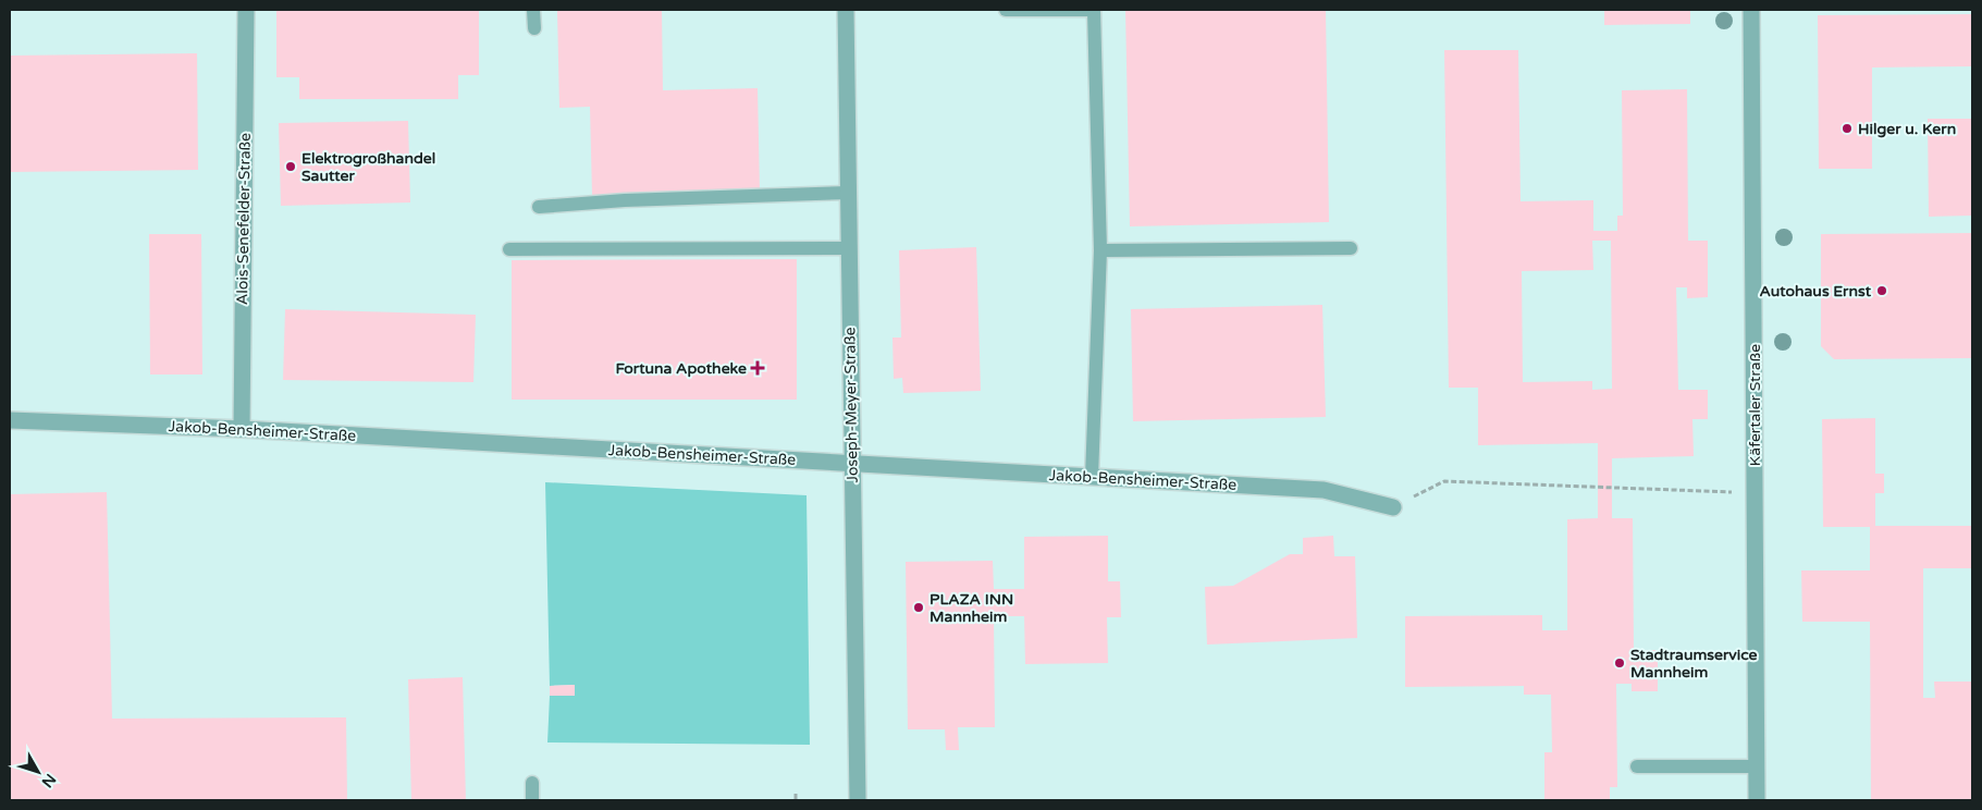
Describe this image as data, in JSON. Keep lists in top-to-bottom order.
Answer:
{
  "streets": {
    "street": [
      "Alois-Senefelder-Straße",
      "Joseph-Meyer-Straße",
      "Käfertaler Straße",
      "Jakob-Bensheimer-Straße"
    ]
  },
  "crossings": [
    ["Alois-Senefelder-Straße", "Jakob-Bensheimer-Straße"],
    ["Joseph-Meyer-Straße", "Jakob-Bensheimer-Straße"]
  ],
  "places": {
    "other": [
      "Hilger u. Kern",
      "Elektrogroßhandel Sautter",
      "Autohaus Ernst",
      "PLAZA INN Mannheim",
      "Stadtraumservice Mannheim"
    ],
    "health": ["Fortuna Apotheke"]
  },
  "north": "bottom right"
}
